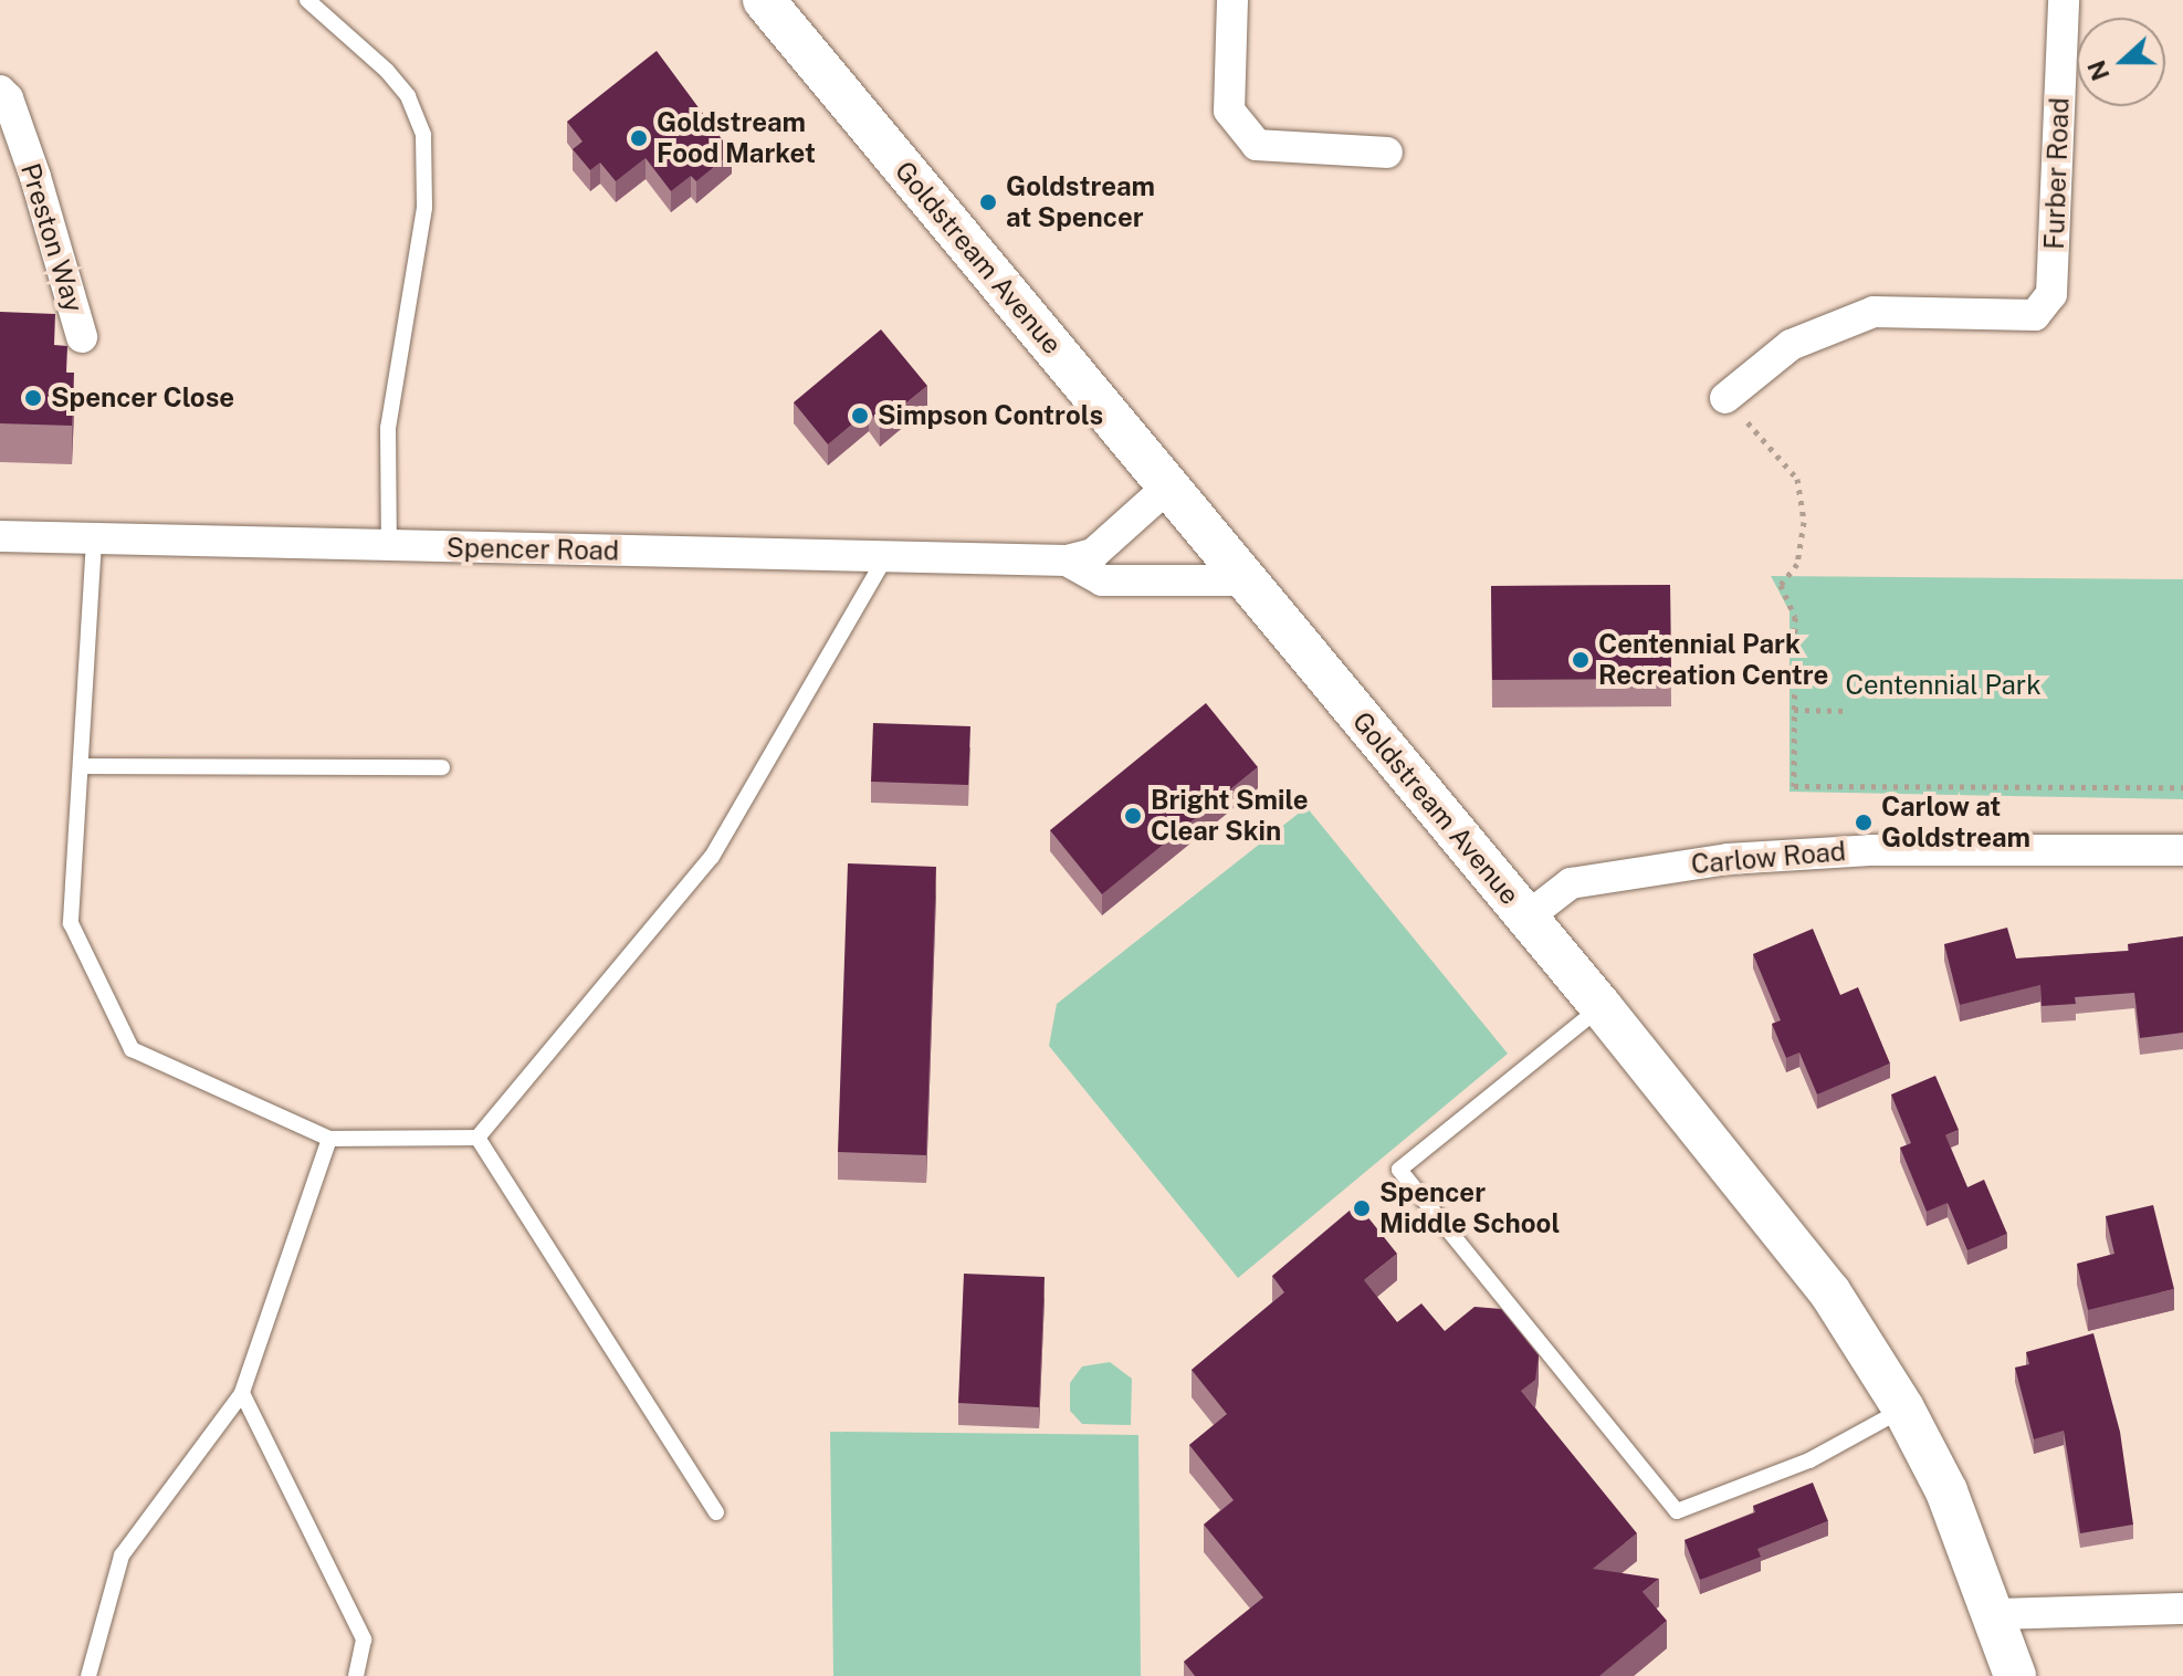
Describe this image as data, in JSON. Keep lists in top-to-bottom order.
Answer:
{
  "streets": {
    "main road": ["Goldstream Avenue"],
    "street": [
      "Furber Road",
      "Preston Way",
      "Spencer Road",
      "Carlow Road"
    ]
  },
  "crossings": [
    ["Goldstream Avenue", "Spencer Road"],
    ["Goldstream Avenue", "Carlow Road"]
  ],
  "parks": ["Centennial Park"],
  "places": [
    "Goldstream Food Market",
    "Goldstream at Spencer",
    "Spencer Close",
    "Simpson Controls",
    "Centennial Park Recreation Centre",
    "Bright Smile Clear Skin",
    "Carlow at Goldstream",
    "Spencer Middle School"
  ],
  "north": "left"
}
